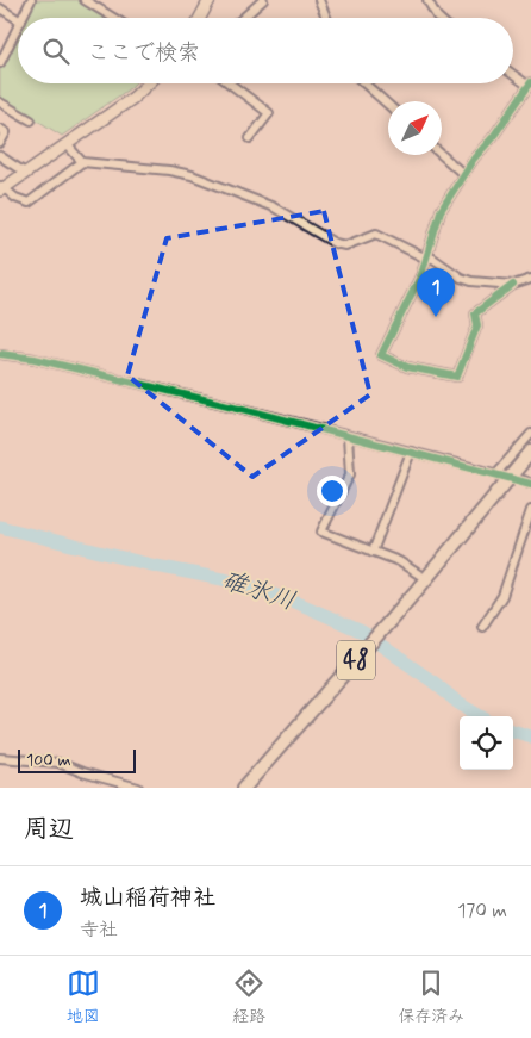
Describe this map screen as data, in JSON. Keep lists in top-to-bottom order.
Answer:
{
  "streets": {
    "main road": ["48"]
  },
  "water": ["碓氷川"],
  "scale_bar": "100 m",
  "north": "top right",
  "page": {
    "search": "ここで検索",
    "pins": "1",
    "scale": "100 m",
    "heading": "周辺",
    "list": [
      {
        "mark": "1",
        "name": "城山稲荷神社",
        "note": "寺社",
        "value": "170 m"
      }
    ],
    "nav": ["地図", "経路", "保存済み"]
  }
}
